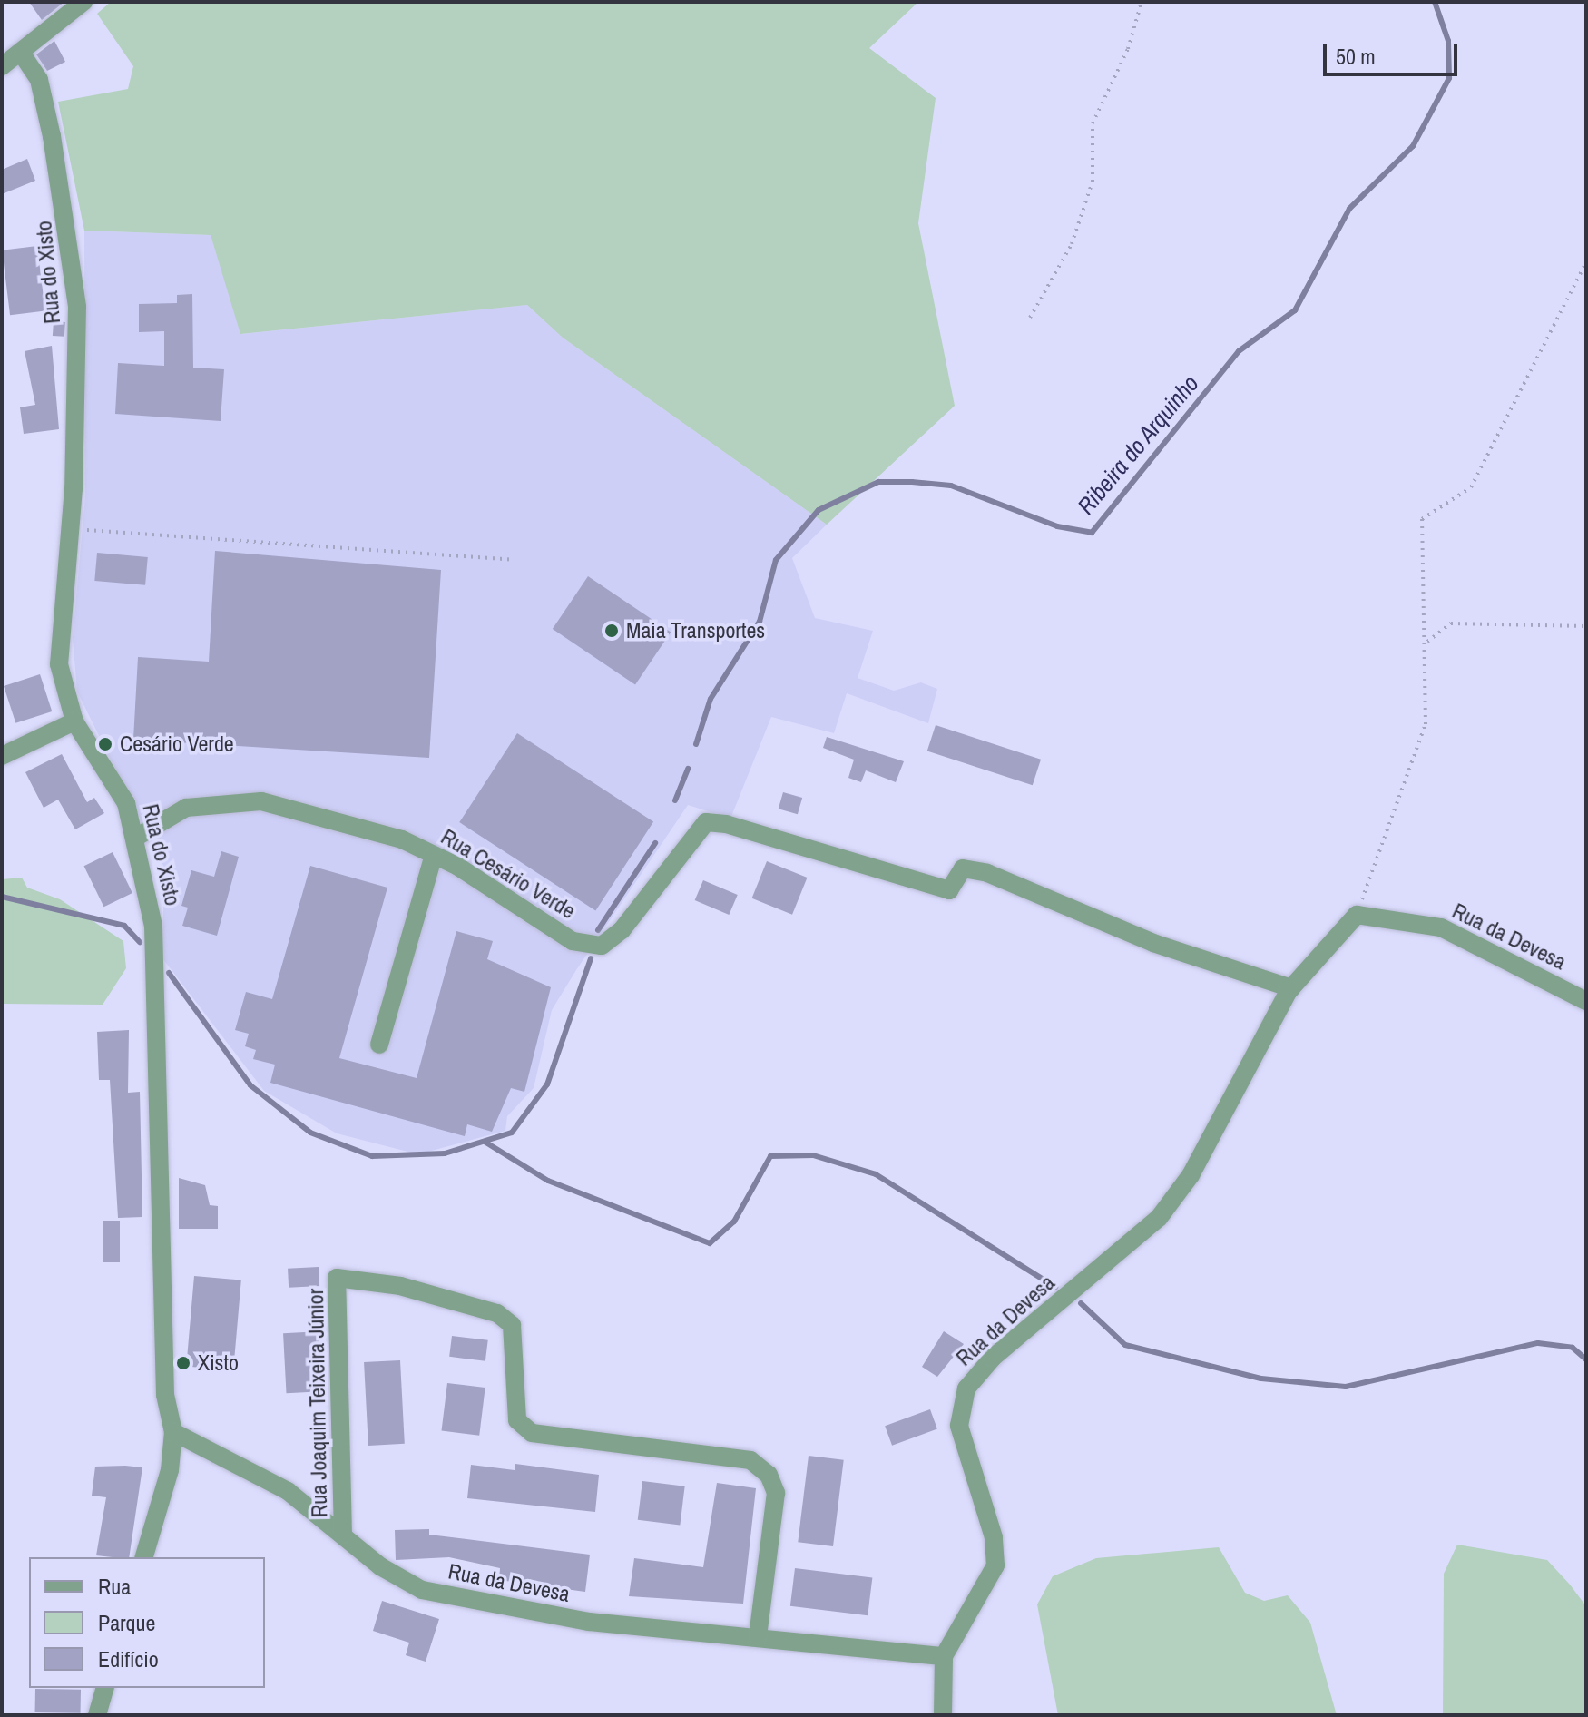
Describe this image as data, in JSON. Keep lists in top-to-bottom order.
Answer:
{
  "streets": {
    "street": [
      "Rua do Xisto",
      "Rua Cesário Verde",
      "Rua da Devesa",
      "Rua Joaquim Teixeira Júnior"
    ]
  },
  "crossings": [
    ["Rua do Xisto", "Rua Cesário Verde"],
    ["Rua do Xisto", "Rua da Devesa"],
    ["Rua Cesário Verde", "Rua da Devesa"],
    ["Rua da Devesa", "Rua Joaquim Teixeira Júnior"]
  ],
  "water": ["Ribeira do Arquinho"],
  "places": ["Maia Transportes", "Cesário Verde", "Xisto"],
  "legend": ["Rua", "Parque", "Edifício"],
  "scale_bar": "50 m"
}
